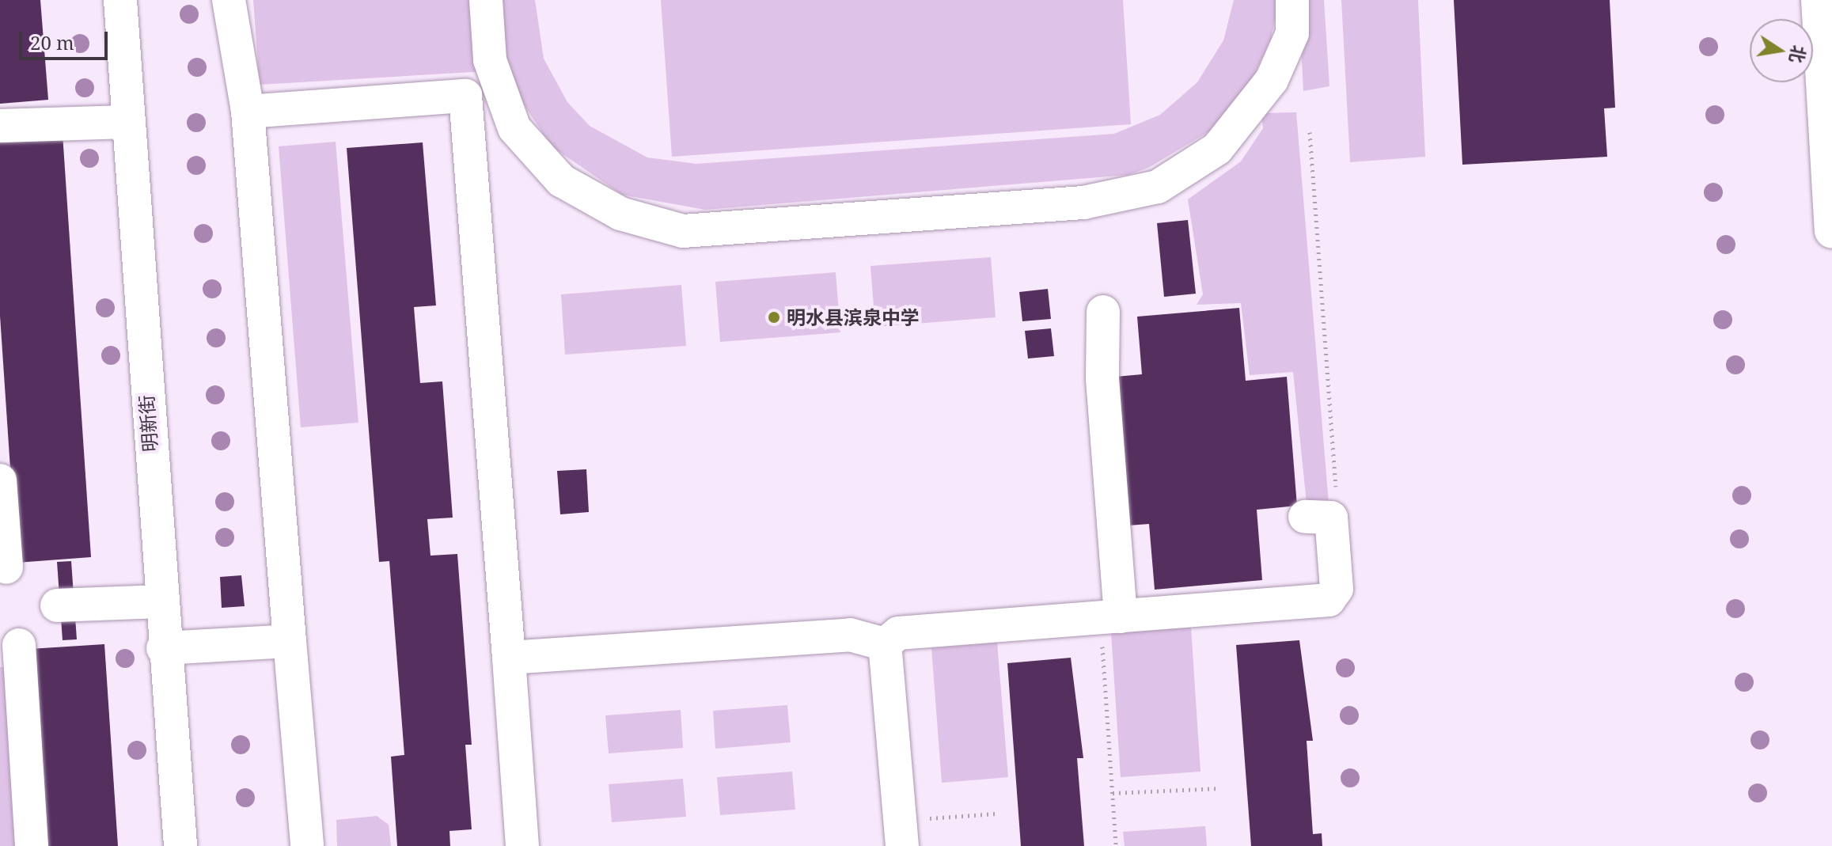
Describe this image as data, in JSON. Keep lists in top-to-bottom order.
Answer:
{
  "streets": {
    "street": ["明新街"]
  },
  "places": ["明水县滨泉中学"],
  "scale_bar": "20 m",
  "north": "right"
}
